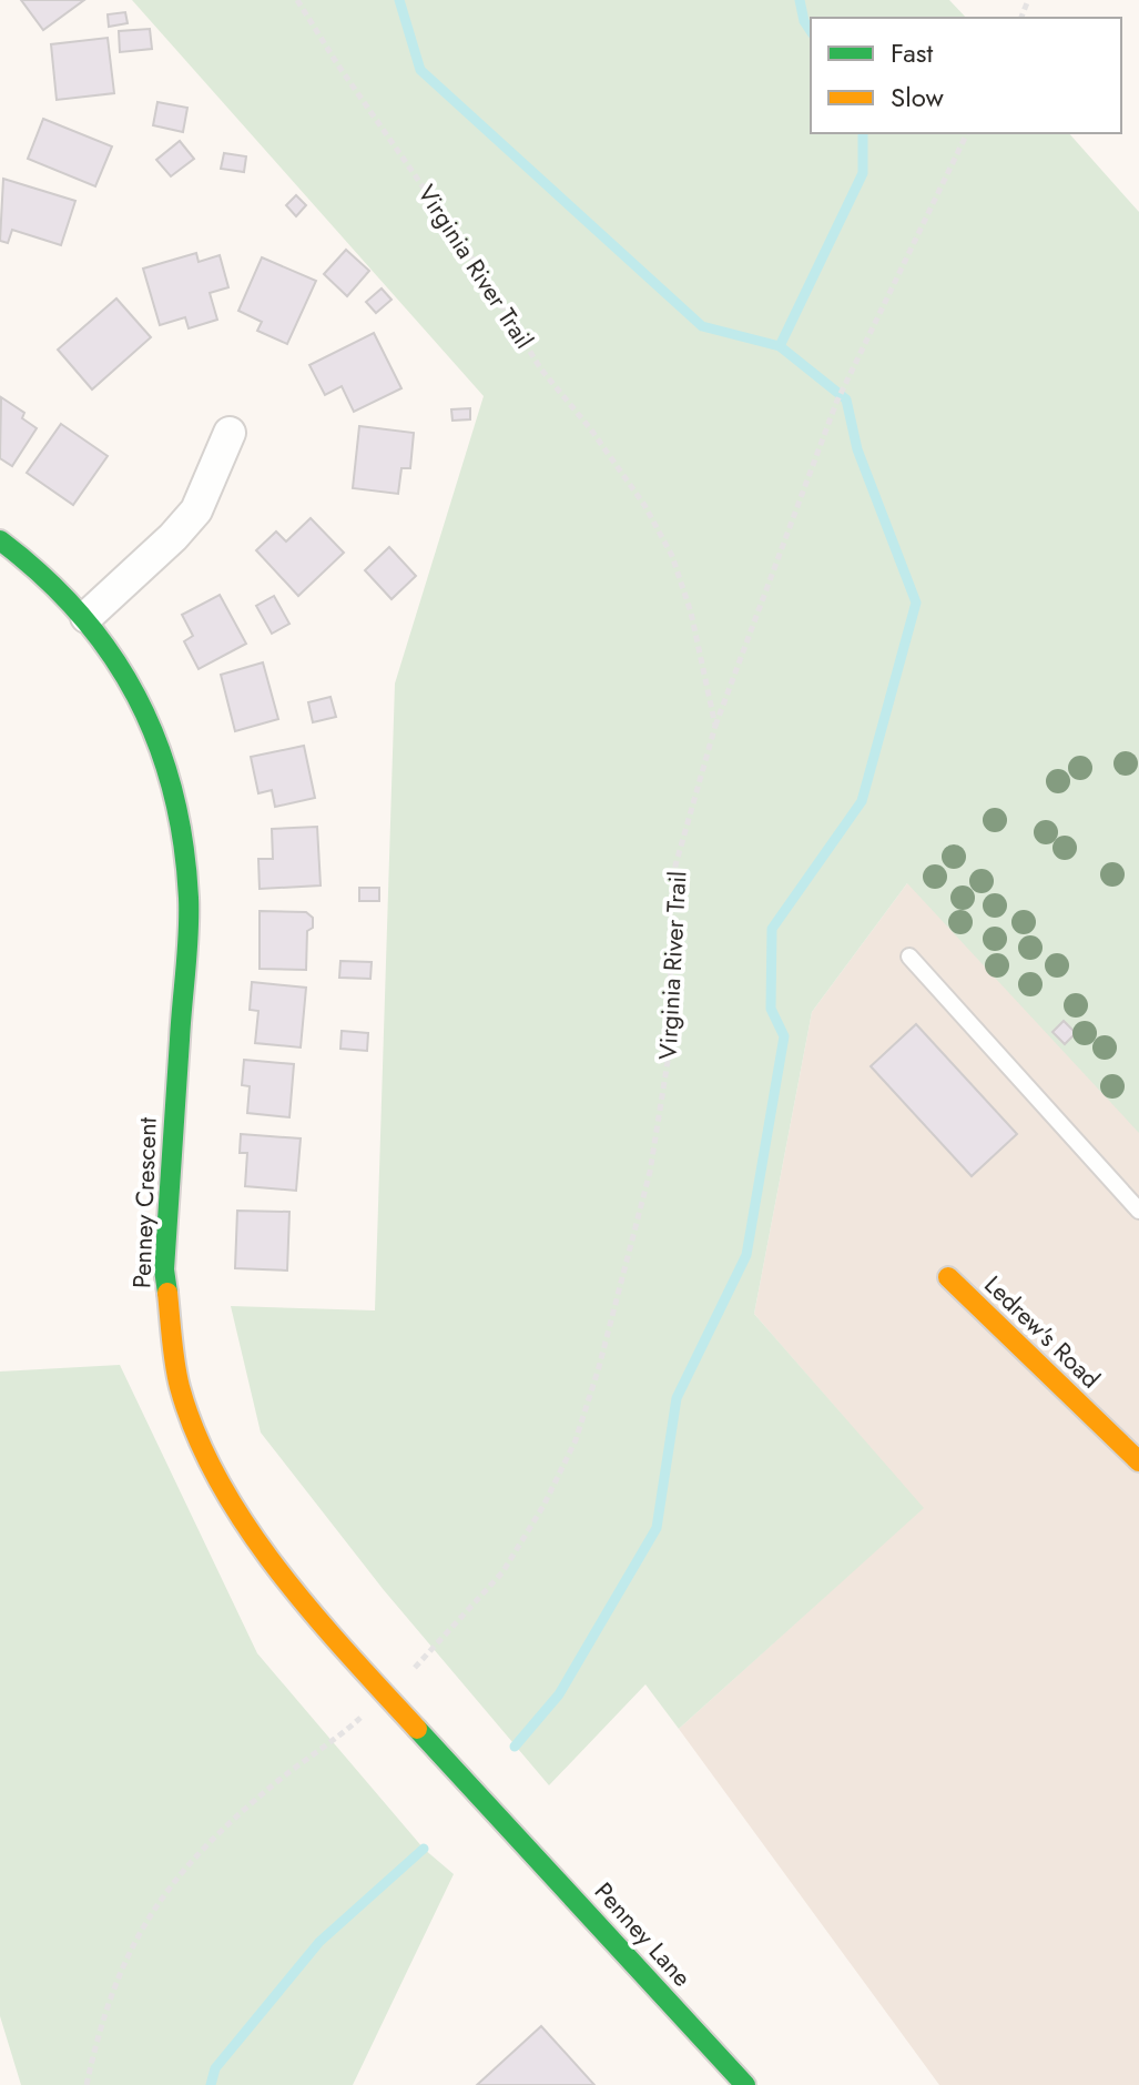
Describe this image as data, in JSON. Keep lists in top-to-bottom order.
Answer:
{
  "streets": {
    "street": ["Penney Crescent", "Ledrew's Road", "Penney Lane"],
    "path": ["Virginia River Trail"]
  },
  "crossings": [
    ["Penney Crescent", "Penney Lane"]
  ],
  "legend": ["Fast", "Slow"]
}
